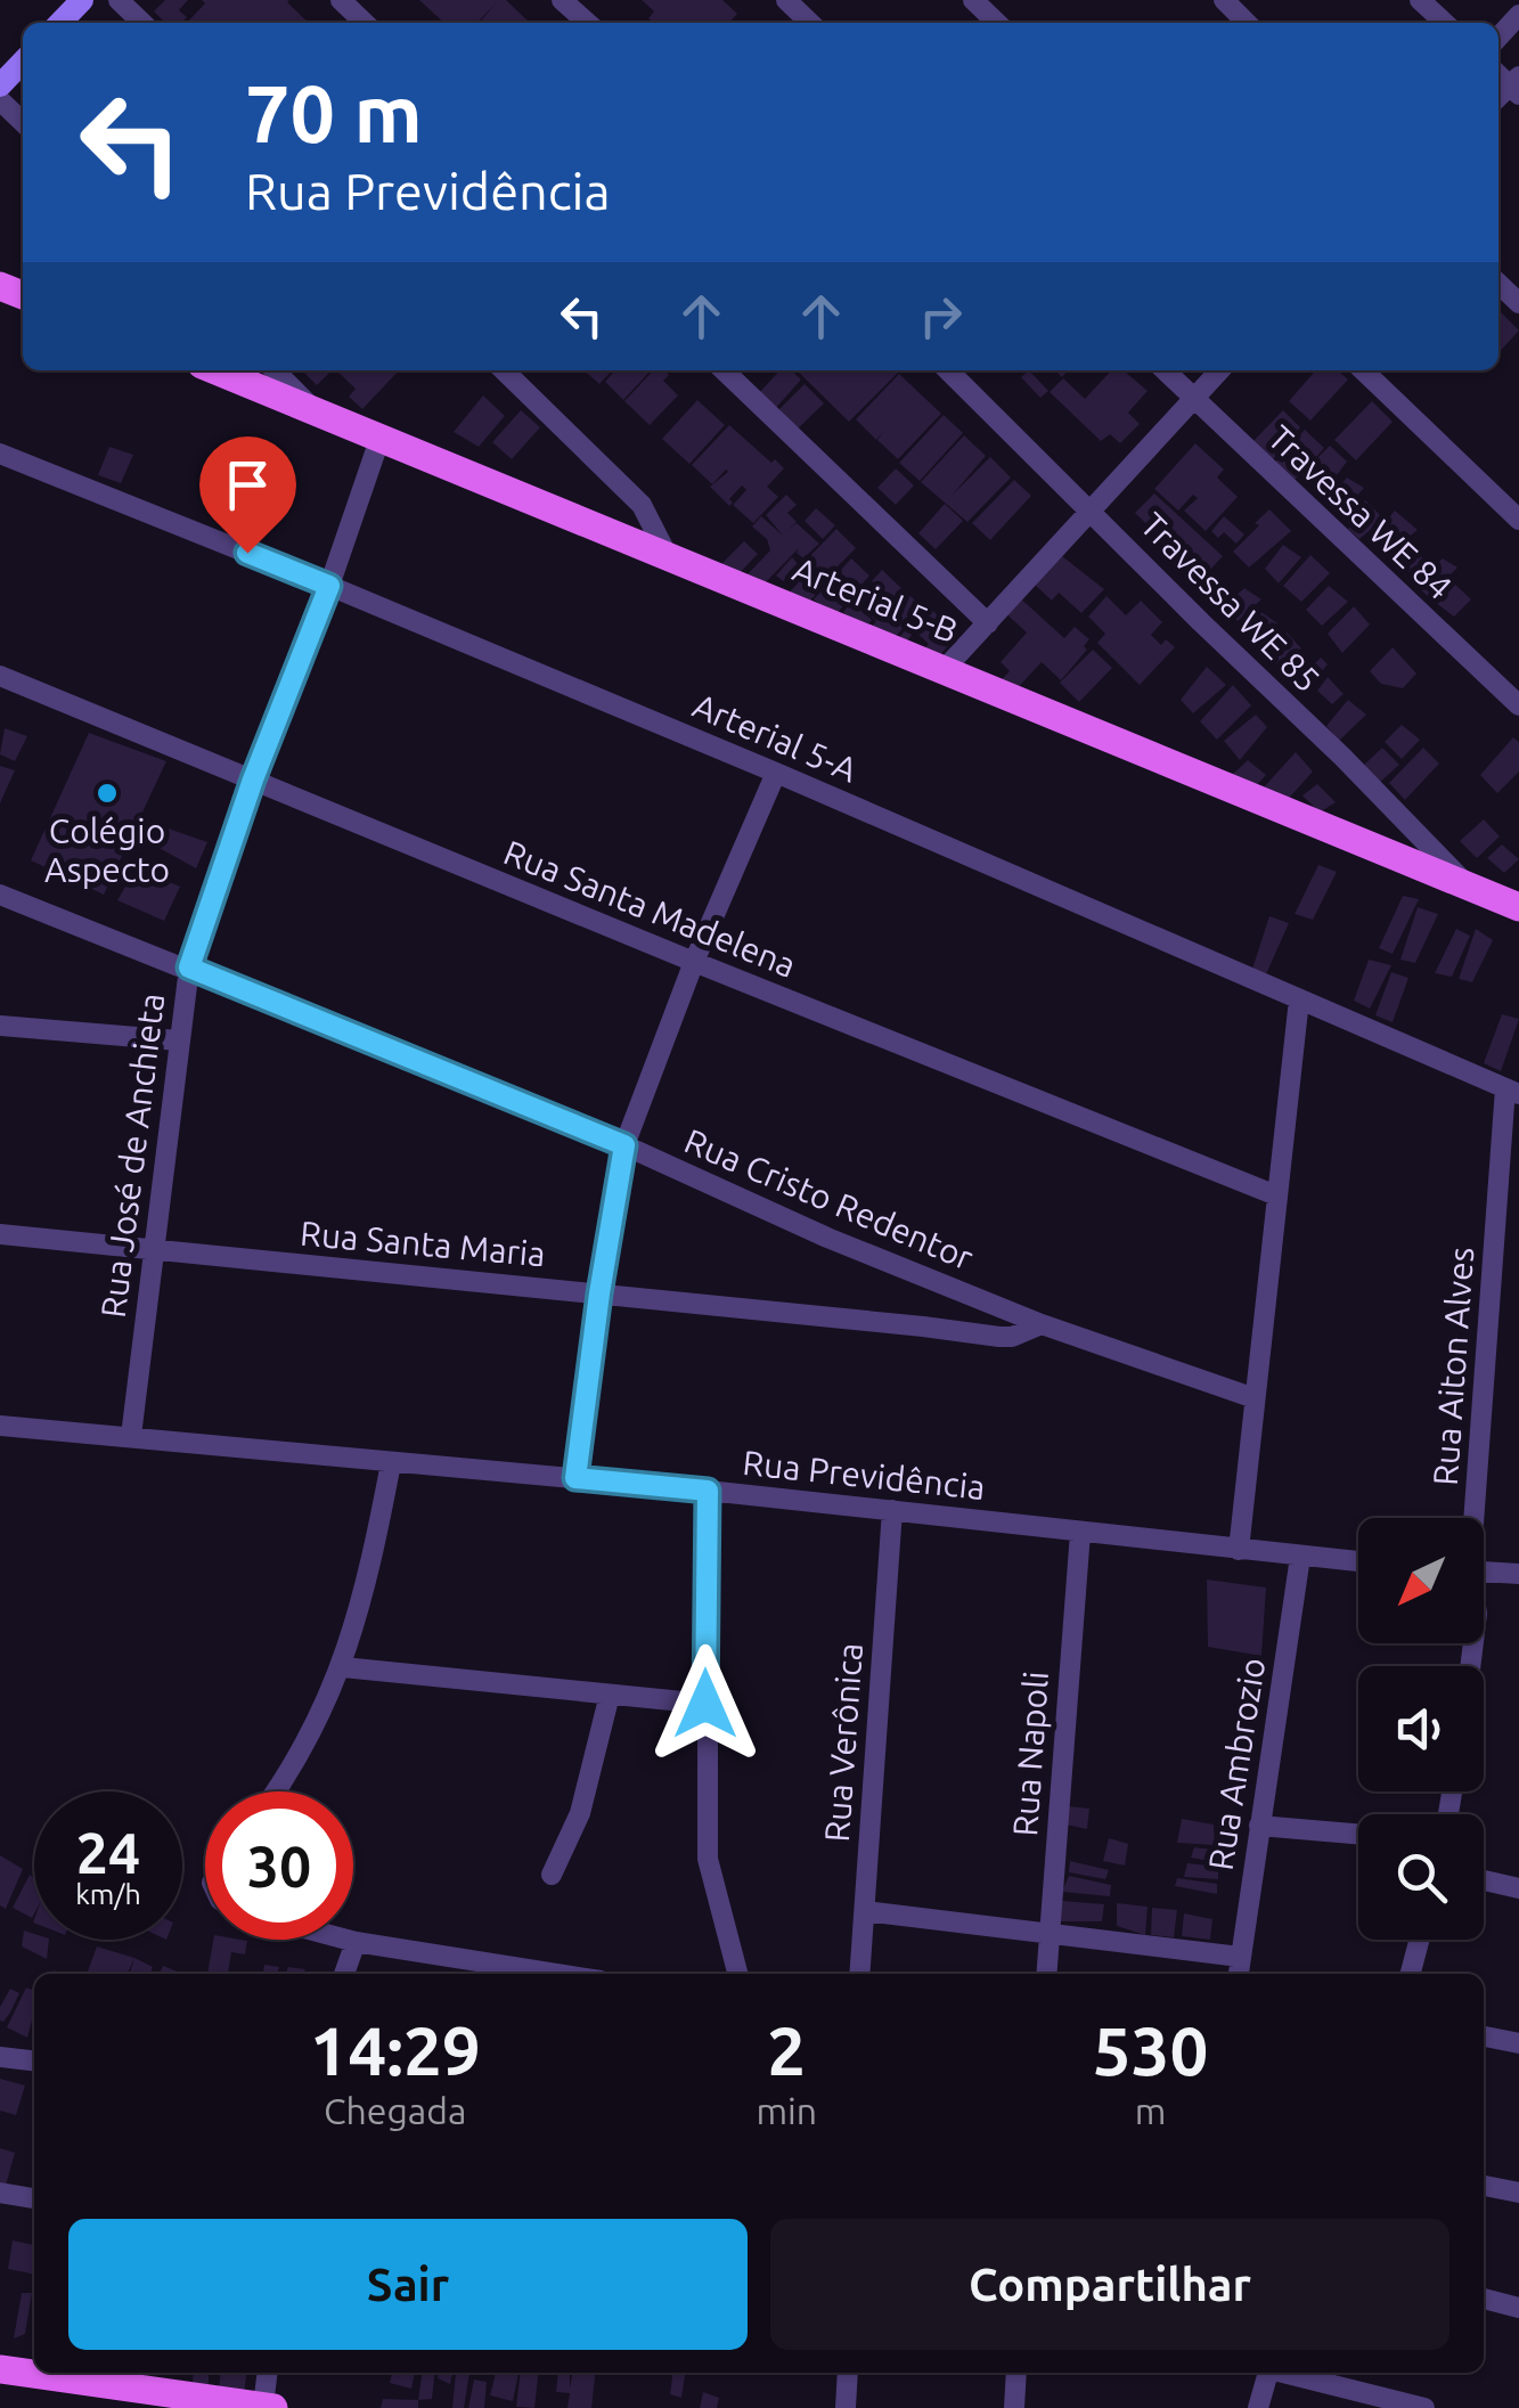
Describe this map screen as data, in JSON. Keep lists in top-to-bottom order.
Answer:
{
  "streets": {
    "main road": ["Arterial 5-B"],
    "street": [
      "Travessa WE 84",
      "Travessa WE 85",
      "Arterial 5-A",
      "Rua Santa Madelena",
      "Rua José de Anchieta",
      "Rua Cristo Redentor",
      "Rua Santa Maria",
      "Rua Aiton Alves",
      "Rua Previdência",
      "Rua Verônica",
      "Rua Napoli",
      "Rua Ambrozio"
    ]
  },
  "crossings": [
    ["Arterial 5-B", "Travessa WE 85"],
    ["Arterial 5-B", "Rua José de Anchieta"],
    ["Arterial 5-A", "Rua José de Anchieta"],
    ["Arterial 5-A", "Rua Aiton Alves"],
    ["Rua Santa Madelena", "Rua José de Anchieta"],
    ["Rua José de Anchieta", "Rua Cristo Redentor"],
    ["Rua José de Anchieta", "Rua Santa Maria"],
    ["Rua José de Anchieta", "Rua Previdência"],
    ["Rua Cristo Redentor", "Rua Santa Maria"],
    ["Rua Previdência", "Rua Verônica"],
    ["Rua Previdência", "Rua Napoli"],
    ["Rua Previdência", "Rua Ambrozio"]
  ],
  "places": ["Colégio Aspecto"],
  "north": "bottom left",
  "page": {
    "turn": ["70 m", "Rua Previdência"],
    "speed": "24 km/h",
    "limit": "30",
    "eta": [
      "14:29",
      "Chegada",
      "2",
      "min",
      "530",
      "m"
    ],
    "buttons": ["Sair", "Compartilhar"]
  }
}
